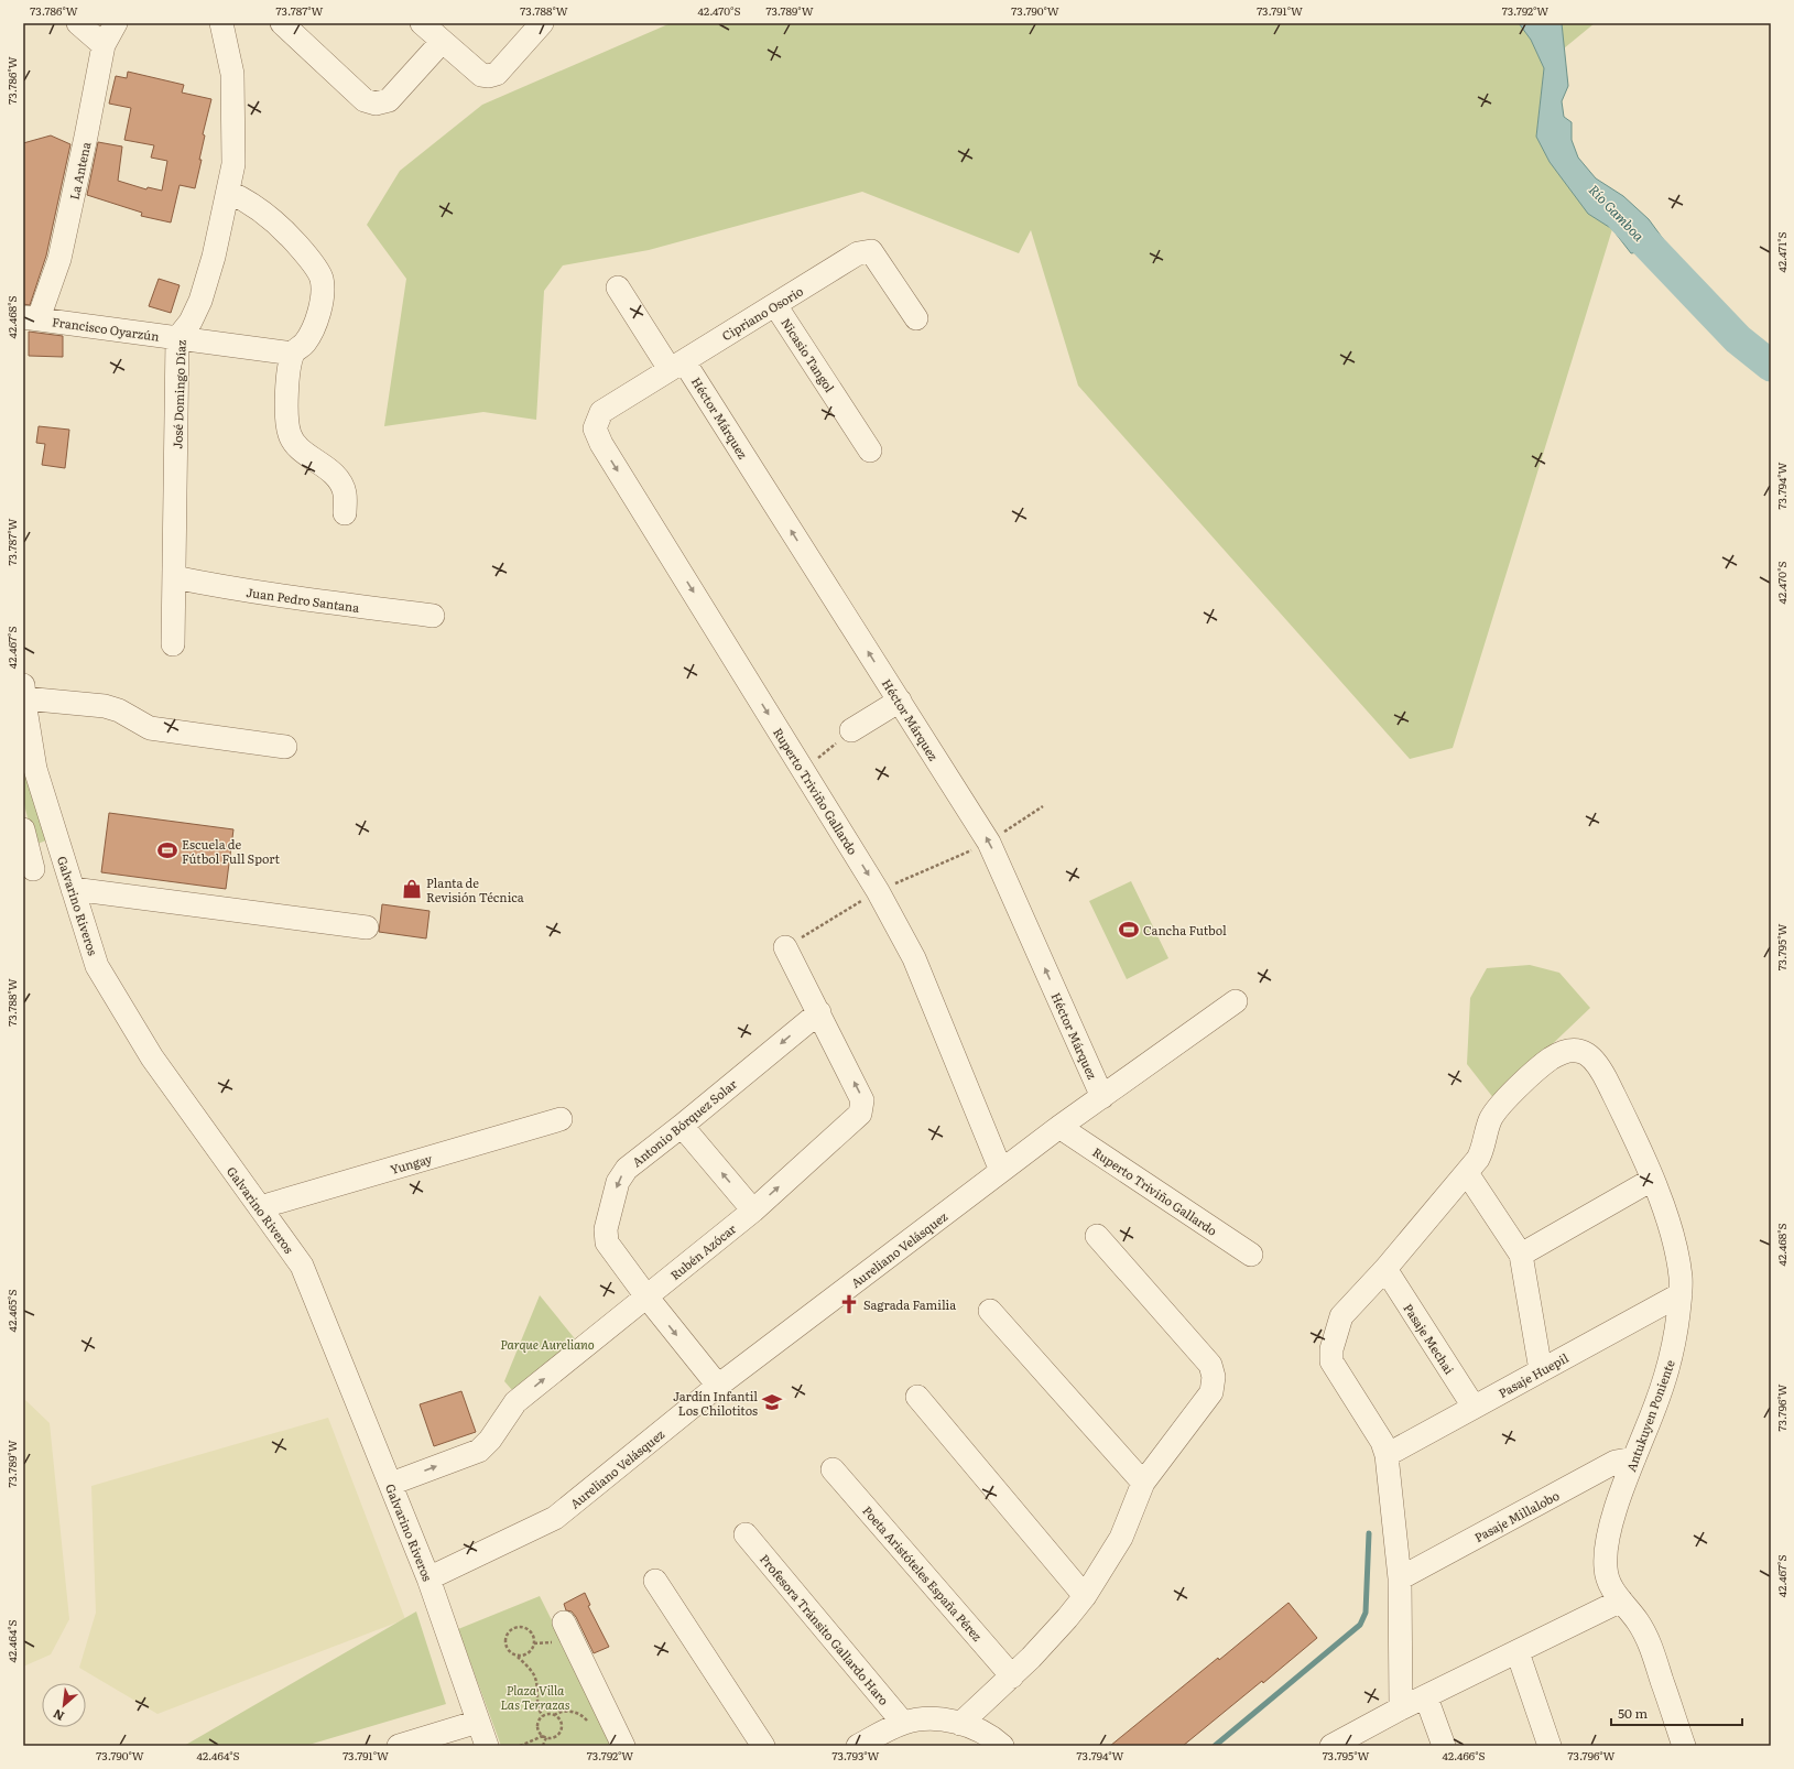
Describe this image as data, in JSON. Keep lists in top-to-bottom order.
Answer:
{
  "streets": {
    "street": [
      "La Antena",
      "Cipriano Osorio",
      "Francisco Oyarzún",
      "Nicasio Tangol",
      "José Domingo Díaz",
      "Héctor Márquez",
      "Juan Pedro Santana",
      "Ruperto Triviño Gallardo",
      "Galvarino Riveros",
      "Antonio Bórquez Solar",
      "Yungay",
      "Aureliano Velásquez",
      "Rubén Azócar",
      "Pasaje Mechai",
      "Pasaje Huepil",
      "Antukuyen Poniente",
      "Pasaje Millalobo",
      "Poeta Aristóteles España Pérez",
      "Profesora Tránsito Gallardo Haro"
    ]
  },
  "crossings": [
    ["La Antena", "Francisco Oyarzún"],
    ["Cipriano Osorio", "Nicasio Tangol"],
    ["Cipriano Osorio", "Héctor Márquez"],
    ["Cipriano Osorio", "Ruperto Triviño Gallardo"],
    ["Francisco Oyarzún", "José Domingo Díaz"],
    ["José Domingo Díaz", "Juan Pedro Santana"],
    ["Héctor Márquez", "Aureliano Velásquez"],
    ["Ruperto Triviño Gallardo", "Aureliano Velásquez"],
    ["Galvarino Riveros", "Yungay"],
    ["Galvarino Riveros", "Aureliano Velásquez"],
    ["Galvarino Riveros", "Rubén Azócar"],
    ["Antonio Bórquez Solar", "Aureliano Velásquez"],
    ["Antonio Bórquez Solar", "Rubén Azócar"],
    ["Pasaje Mechai", "Pasaje Huepil"],
    ["Pasaje Huepil", "Antukuyen Poniente"],
    ["Antukuyen Poniente", "Pasaje Millalobo"]
  ],
  "one_way": ["Héctor Márquez", "Ruperto Triviño Gallardo", "Rubén Azócar"],
  "water": ["Río Gamboa"],
  "parks": ["Parque Aureliano", "Plaza Villa Las Terrazas"],
  "places": {
    "sports": ["Escuela de Fútbol Full Sport", "Cancha Futbol"],
    "shop": ["Planta de Revisión Técnica"],
    "church": ["Sagrada Familia"],
    "school or university": ["Jardín Infantil Los Chilotitos"]
  },
  "scale_bar": "50 m",
  "north": "bottom left",
  "coordinates": [
    "73.786°W",
    "73.787°W",
    "73.788°W",
    "42.470°S",
    "73.789°W",
    "73.790°W",
    "73.791°W",
    "73.792°W",
    "42.471°S",
    "42.468°S",
    "73.794°W",
    "42.467°S",
    "73.795°W",
    "42.465°S",
    "73.796°W",
    "42.464°S",
    "73.793°W",
    "42.466°S"
  ]
}
